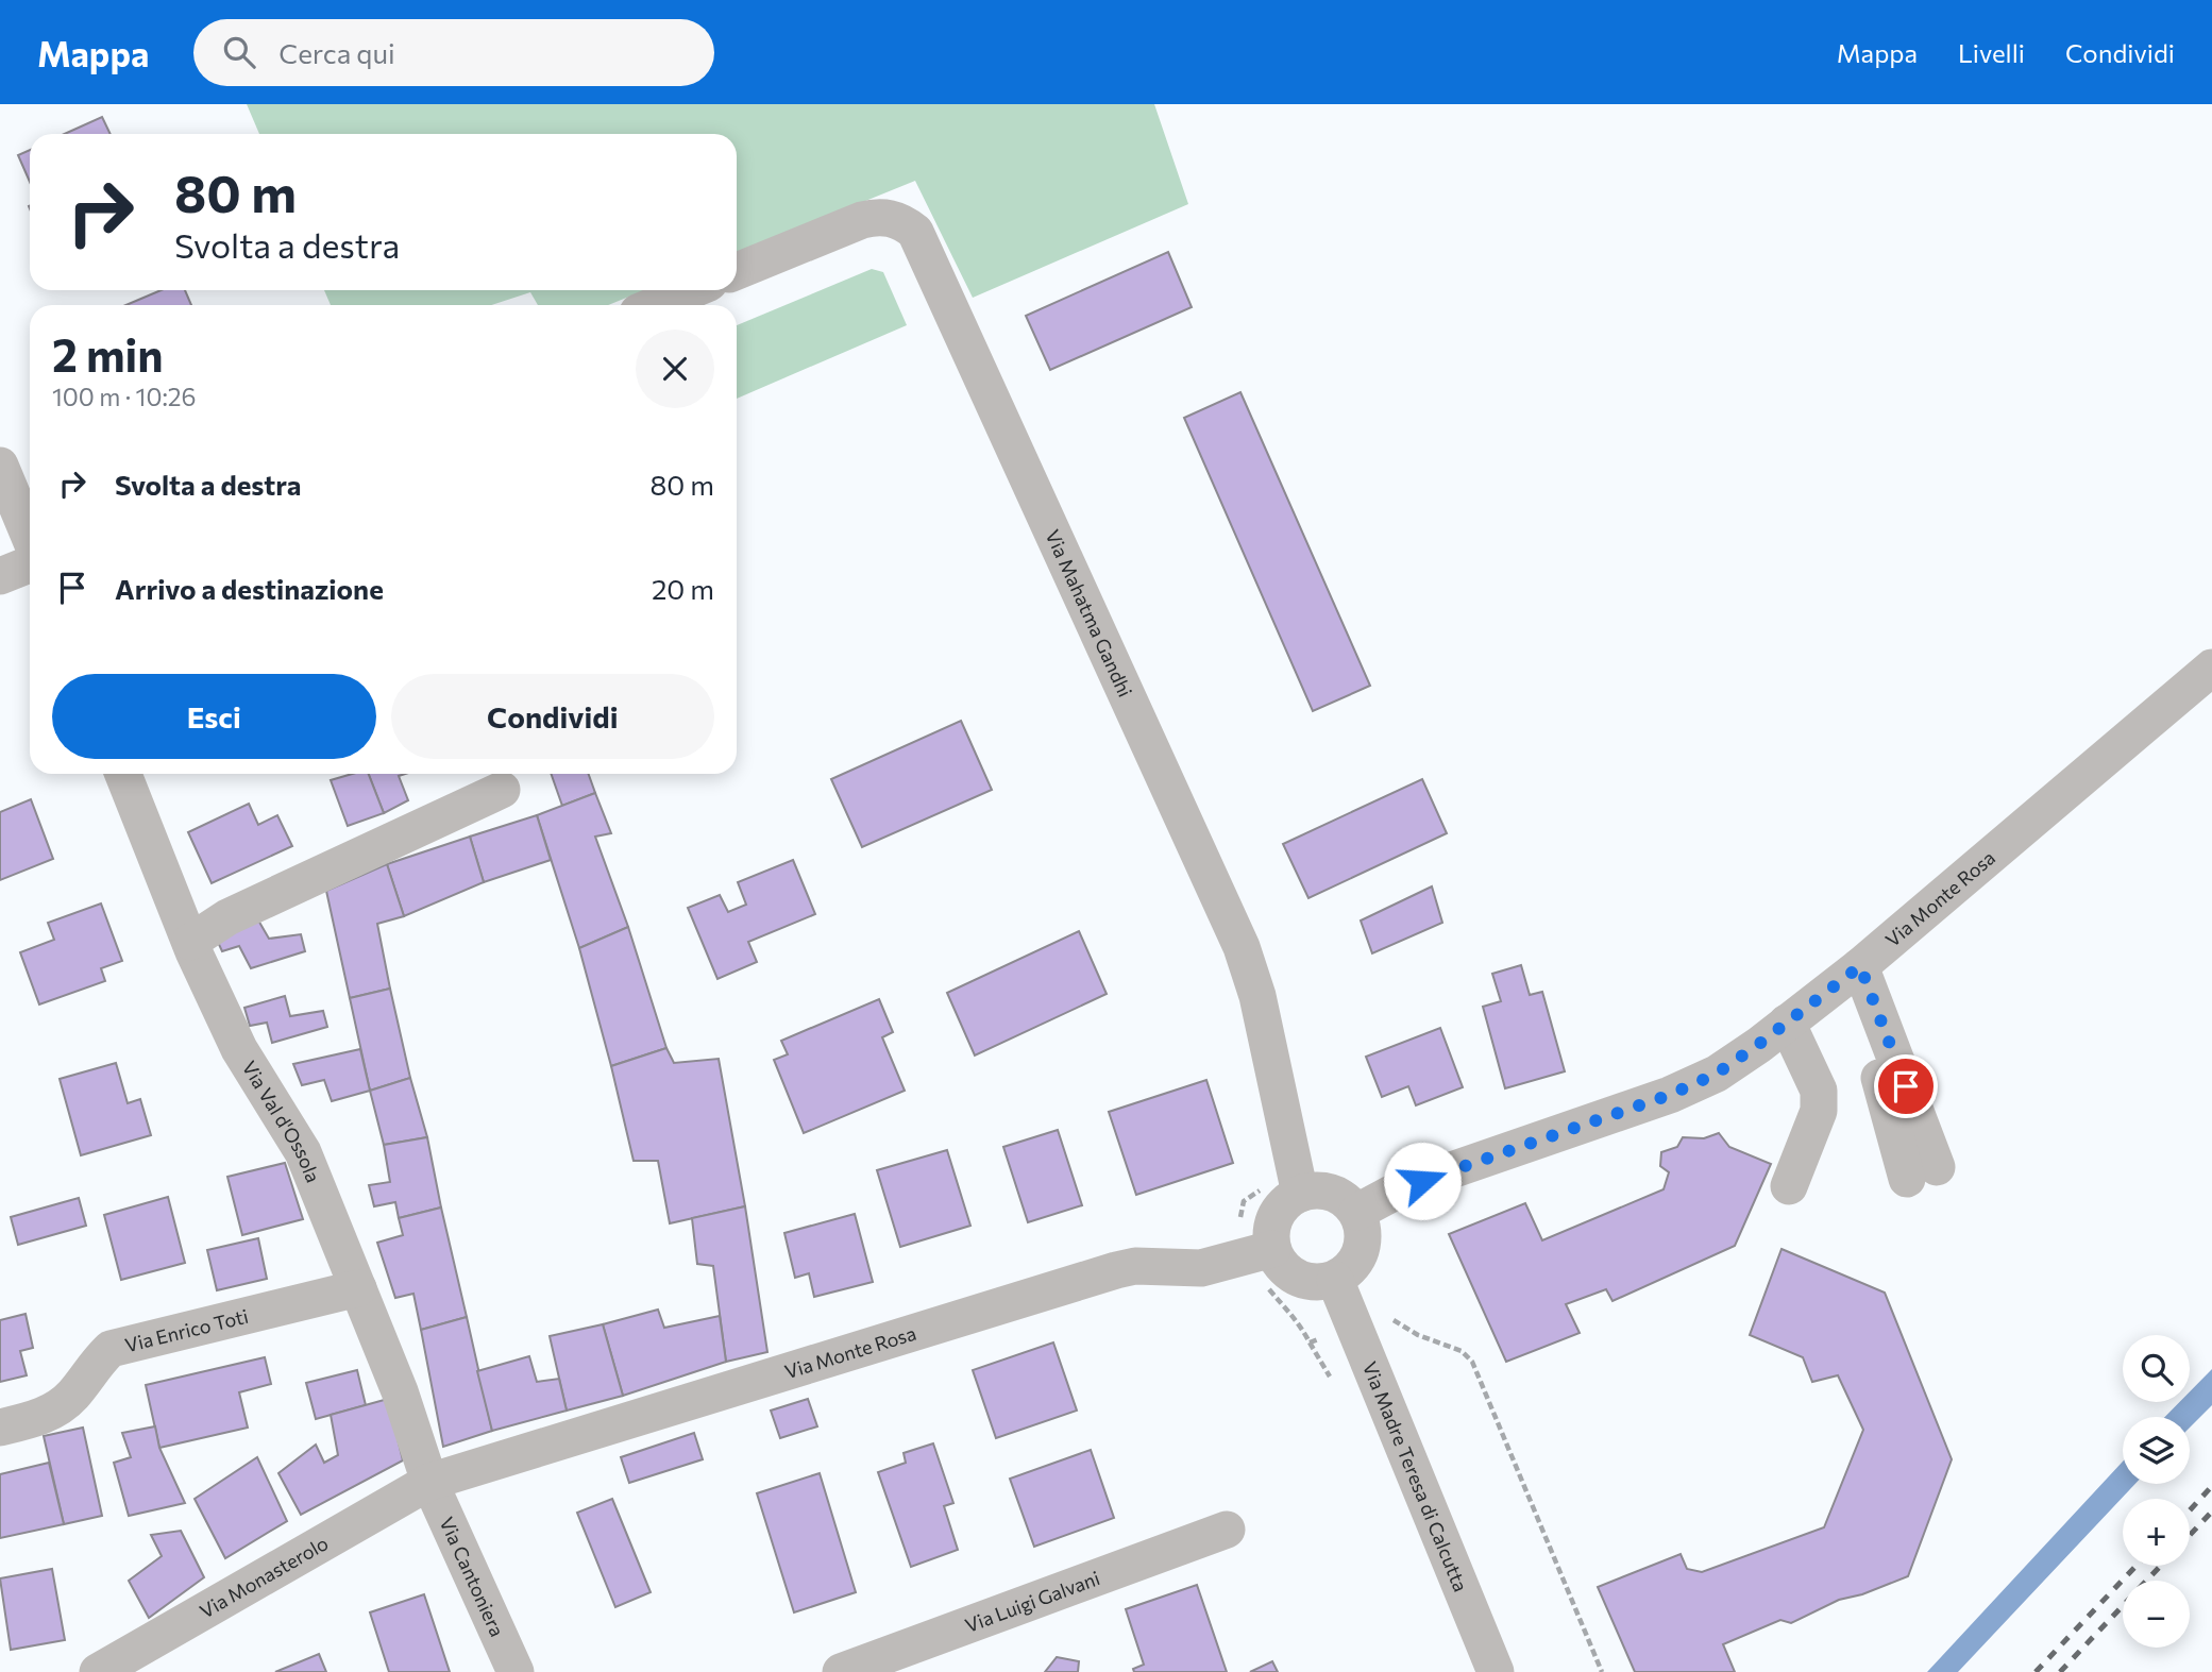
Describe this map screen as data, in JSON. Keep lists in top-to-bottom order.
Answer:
{
  "streets": {
    "street": [
      "Via Mahatma Gandhi",
      "Via Monte Rosa",
      "Via Val d'Ossola",
      "Via Enrico Toti",
      "Via Madre Teresa di Calcutta",
      "Via Cantoniera",
      "Via Monasterolo",
      "Via Luigi Galvani"
    ]
  },
  "crossings": [
    ["Via Mahatma Gandhi", "Via Monte Rosa"],
    ["Via Mahatma Gandhi", "Via Madre Teresa di Calcutta"],
    ["Via Monte Rosa", "Via Val d'Ossola"],
    ["Via Monte Rosa", "Via Madre Teresa di Calcutta"],
    ["Via Monte Rosa", "Via Cantoniera"],
    ["Via Monte Rosa", "Via Monasterolo"],
    ["Via Val d'Ossola", "Via Enrico Toti"],
    ["Via Val d'Ossola", "Via Cantoniera"],
    ["Via Val d'Ossola", "Via Monasterolo"],
    ["Via Cantoniera", "Via Monasterolo"]
  ],
  "page": {
    "header": "Mappa",
    "search": "Cerca qui",
    "nav": ["Mappa", "Livelli", "Condividi"],
    "turn": ["80 m", "Svolta a destra"],
    "heading": ["2 min", "100 m · 10:26"],
    "list": [
      {
        "name": "Svolta a destra",
        "value": "80 m"
      },
      {
        "name": "Arrivo a destinazione",
        "value": "20 m"
      }
    ],
    "buttons": ["Esci", "Condividi"],
    "map_buttons": ["+", "−"]
  }
}
